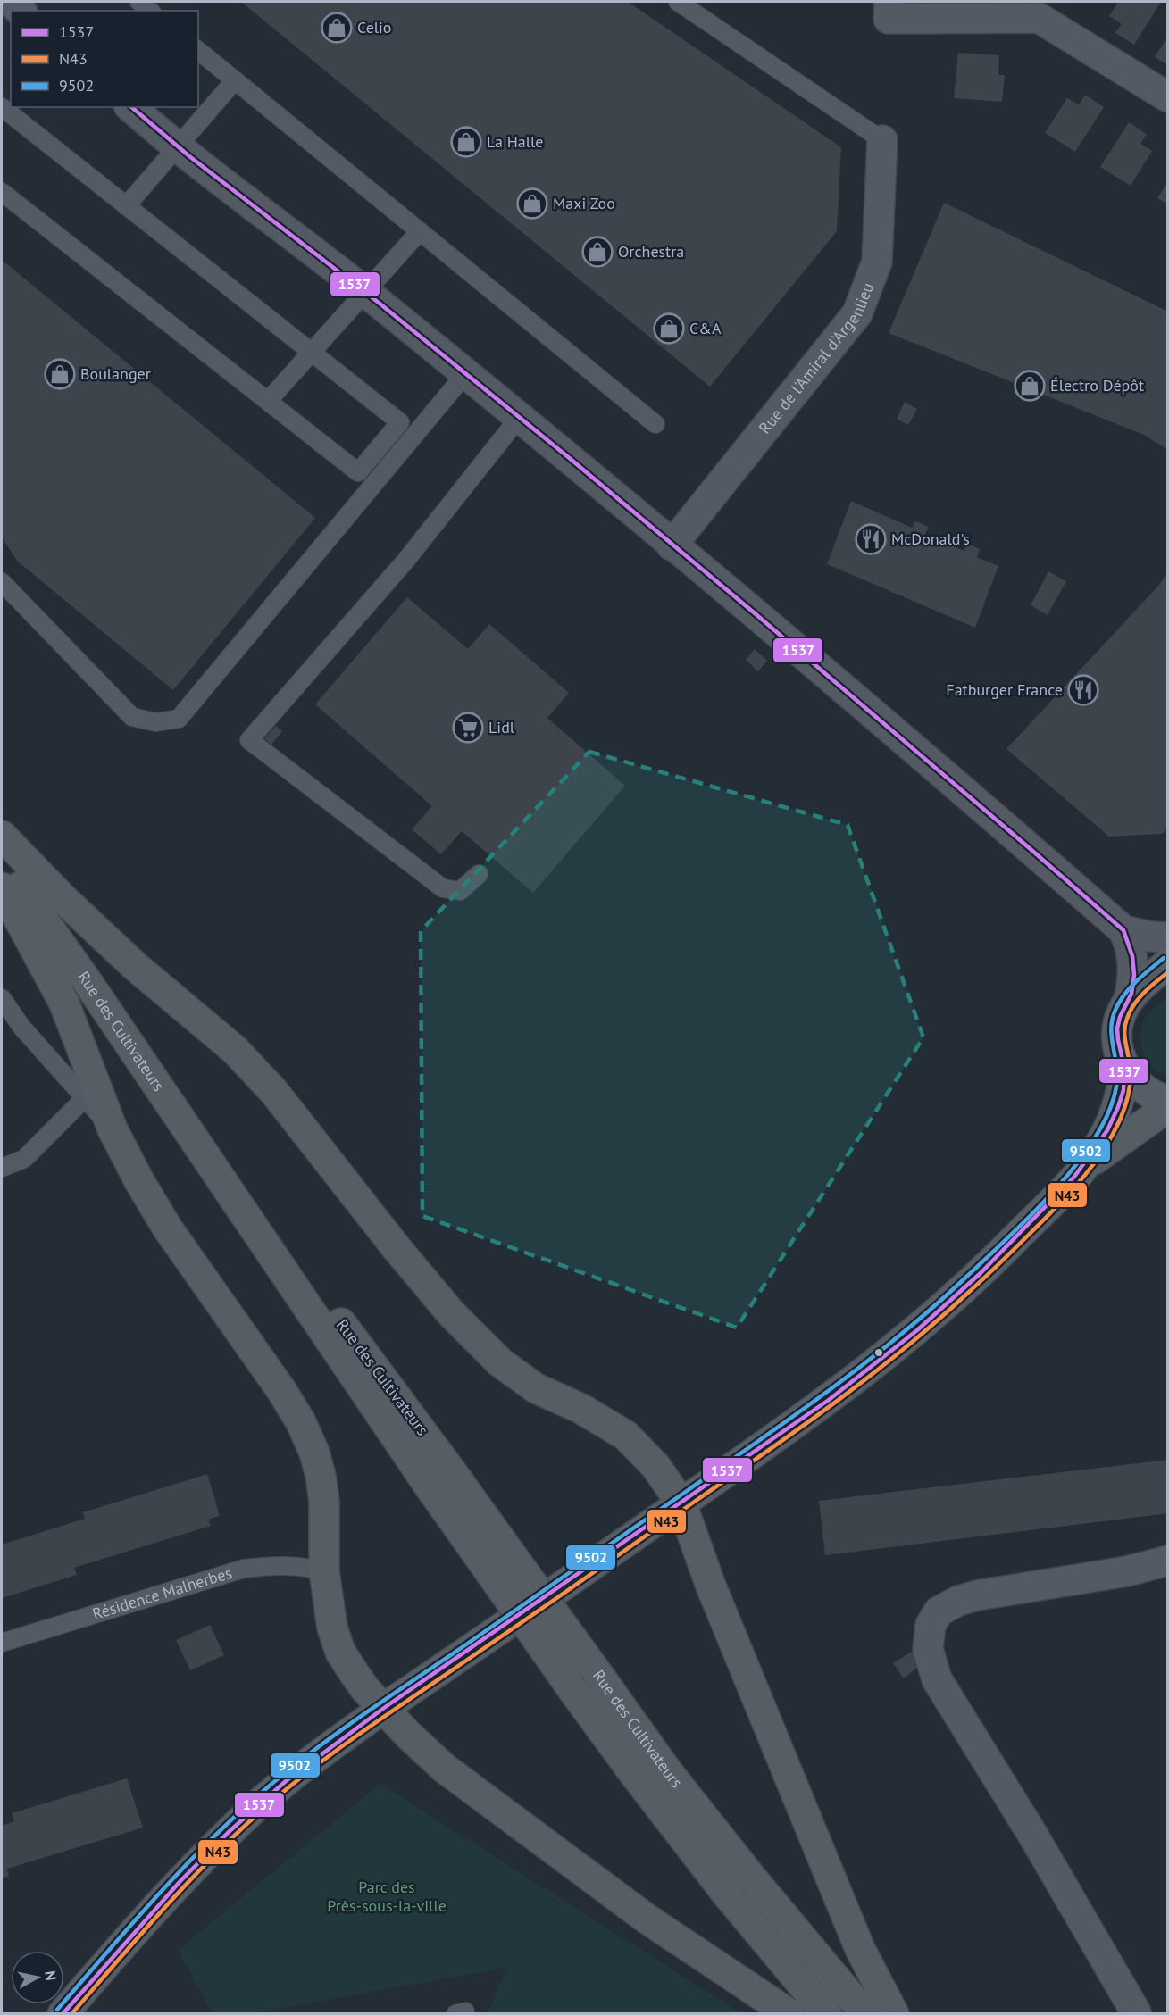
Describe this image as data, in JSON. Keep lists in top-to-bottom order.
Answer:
{
  "streets": {
    "main road": ["Rue des Cultivateurs"],
    "street": ["Rue de l'Amiral d'Argenlieu"],
    "lane": ["Résidence Malherbes"]
  },
  "parks": ["Parc des Près-sous-la-ville"],
  "places": {
    "shop": [
      "Celio",
      "La Halle",
      "Maxi Zoo",
      "Orchestra",
      "C&A",
      "Boulanger",
      "Électro Dépôt"
    ],
    "restaurant": ["McDonald's", "Fatburger France"],
    "supermarket": ["Lidl"]
  },
  "lines": ["transit line 1537", "transit line 9502", "transit line N43"],
  "legend": ["1537", "N43", "9502"],
  "north": "right"
}
